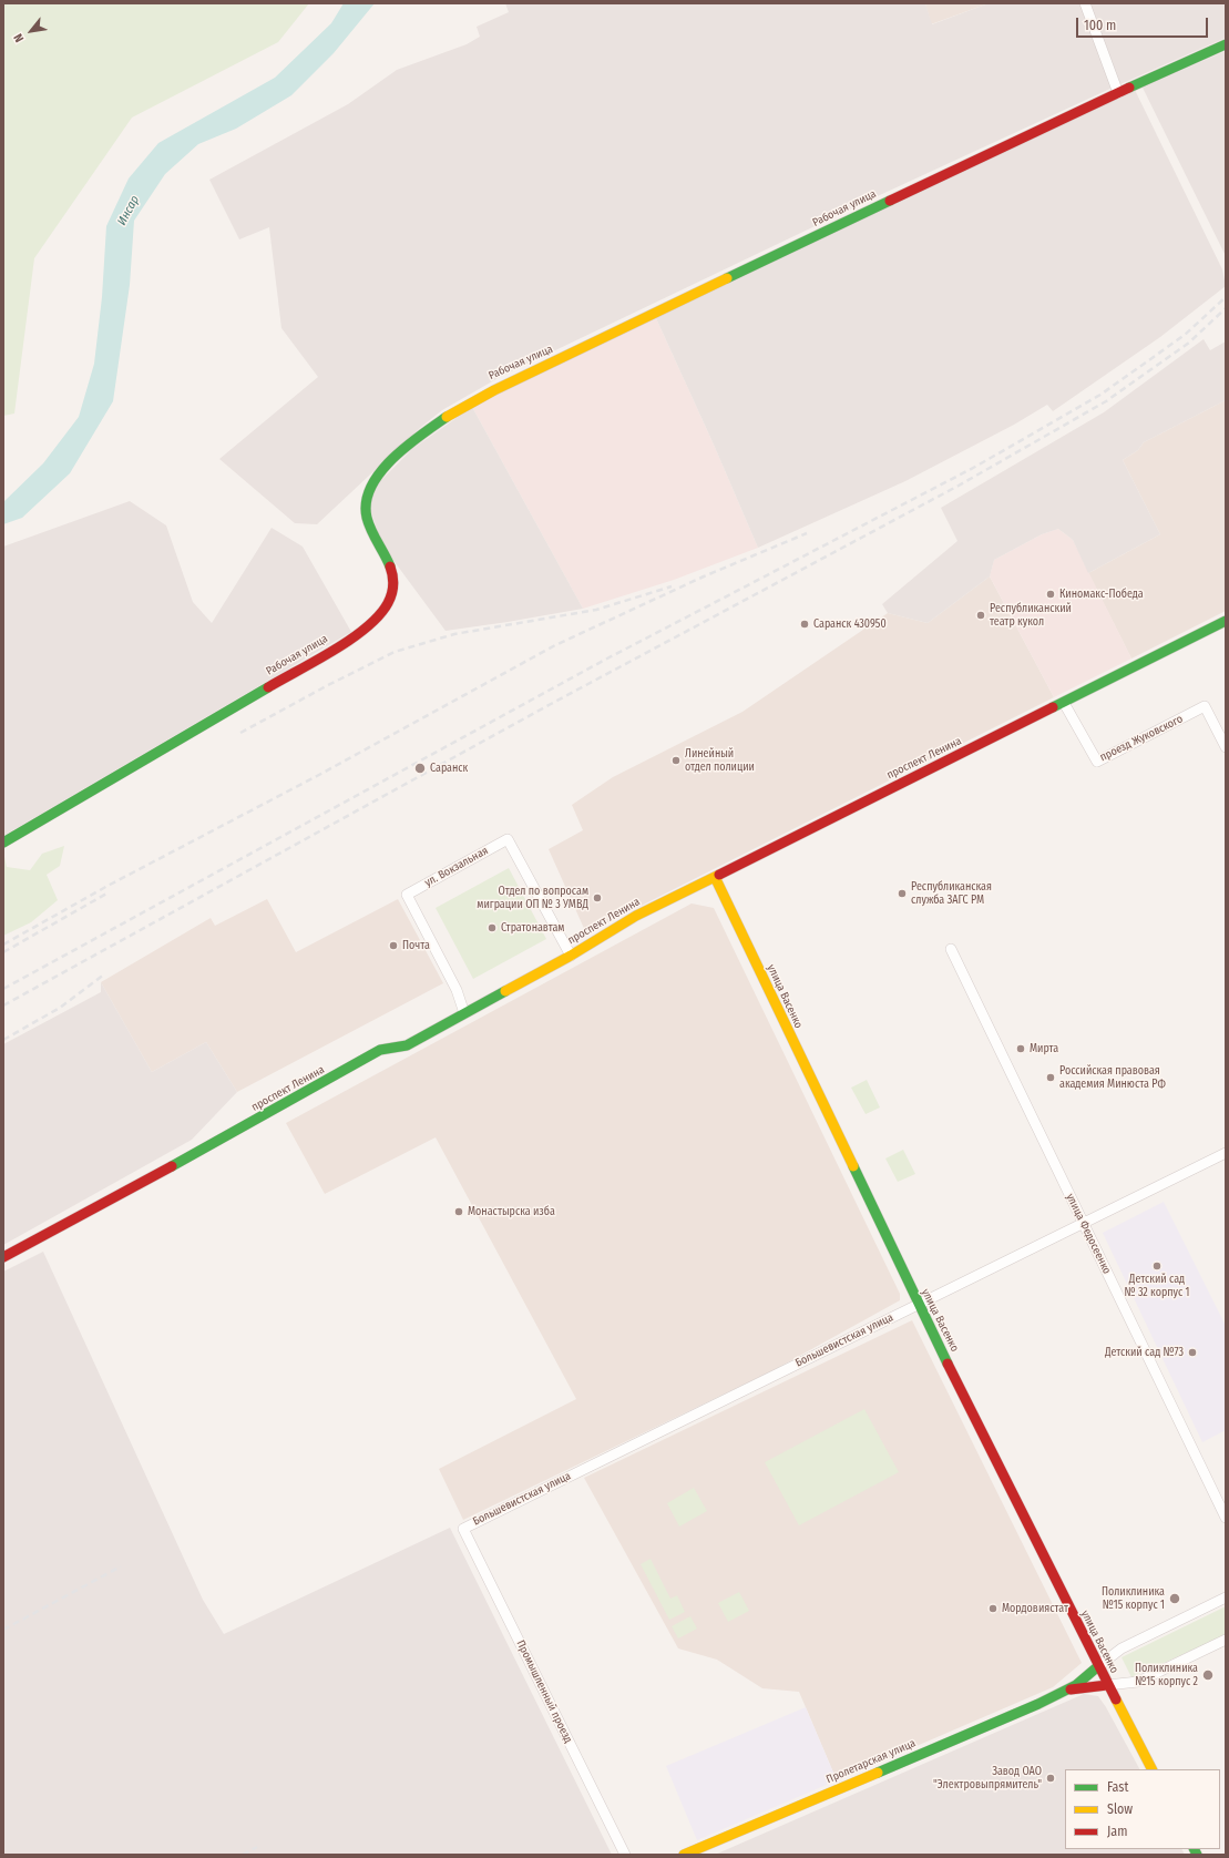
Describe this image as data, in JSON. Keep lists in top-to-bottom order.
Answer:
{
  "streets": {
    "main road": [
      "Рабочая улица",
      "проспект Ленина",
      "улица Васенко",
      "Пролетарская улица"
    ],
    "street": [
      "проезд Жуковского",
      "ул. Вокзальная",
      "улица Федосеенко",
      "Большевистская улица",
      "Промышленный проезд"
    ]
  },
  "crossings": [
    ["проезд Жуковского", "проспект Ленина"],
    ["проспект Ленина", "ул. Вокзальная"],
    ["проспект Ленина", "улица Васенко"],
    ["улица Васенко", "Большевистская улица"],
    ["улица Васенко", "Пролетарская улица"],
    ["улица Федосеенко", "Большевистская улица"],
    ["Большевистская улица", "Промышленный проезд"]
  ],
  "water": ["Инсар"],
  "places": [
    "Киномакс-Победа",
    "Республиканский театр кукол",
    "Саранск 430950",
    "Линейный отдел полиции",
    "Саранск",
    "Республиканская служба ЗАГС РМ",
    "Отдел по вопросам миграции ОП № 3 УМВД",
    "Стратонавтам",
    "Почта",
    "Мирта",
    "Российская правовая академия Минюста РФ",
    "Монастырска изба",
    "Детский сад № 32 корпус 1",
    "Детский сад №73",
    "Поликлиника №15 корпус 1",
    "Мордовиястат",
    "Поликлиника №15 корпус 2",
    "Завод ОАО \"Электровыпрямитель\""
  ],
  "legend": ["Fast", "Slow", "Jam"],
  "scale_bar": "100 m",
  "north": "bottom left"
}
